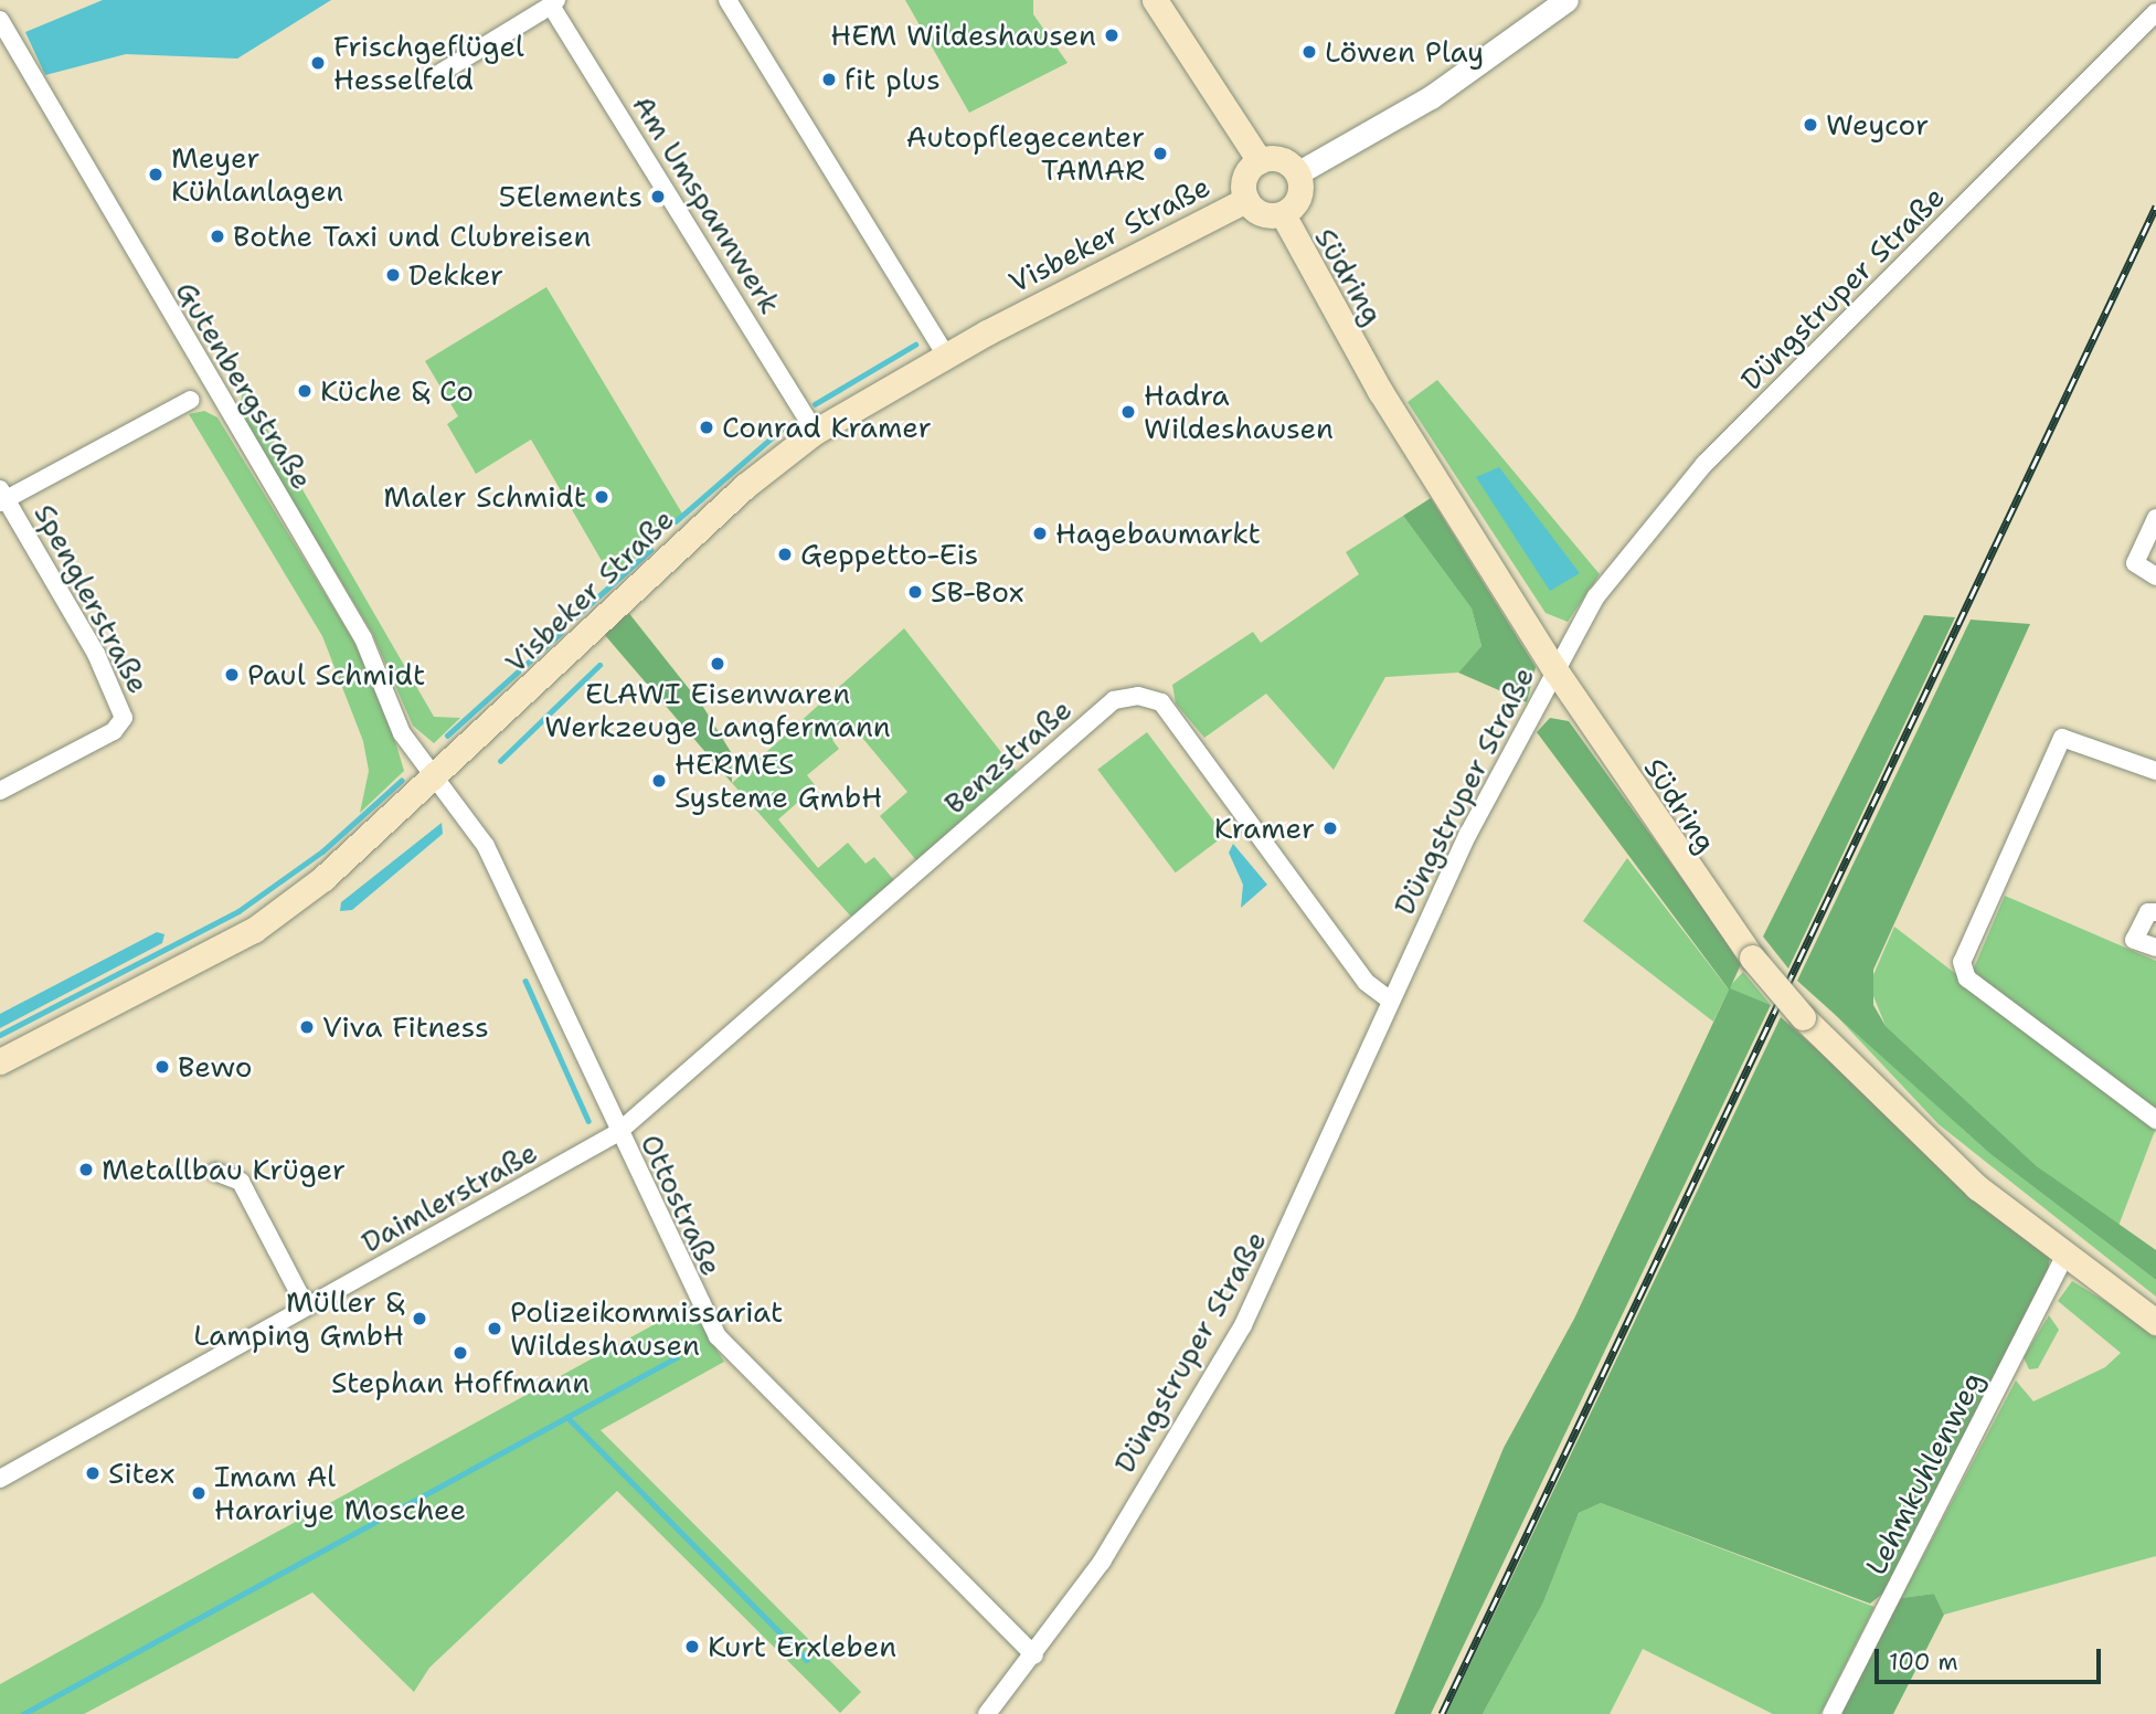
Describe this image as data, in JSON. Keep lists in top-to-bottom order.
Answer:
{
  "streets": {
    "main road": ["Visbeker Straße", "Südring"],
    "street": [
      "Am Umspannwerk",
      "Düngstruper Straße",
      "Gutenbergstraße",
      "Spenglerstraße",
      "Benzstraße",
      "Daimlerstraße",
      "Ottostraße",
      "Lehmkuhlenweg"
    ]
  },
  "crossings": [
    ["Am Umspannwerk", "Visbeker Straße"],
    ["Visbeker Straße", "Südring"],
    ["Visbeker Straße", "Gutenbergstraße"],
    ["Visbeker Straße", "Ottostraße"],
    ["Südring", "Düngstruper Straße"],
    ["Südring", "Lehmkuhlenweg"],
    ["Düngstruper Straße", "Benzstraße"],
    ["Düngstruper Straße", "Ottostraße"],
    ["Gutenbergstraße", "Ottostraße"],
    ["Benzstraße", "Daimlerstraße"],
    ["Benzstraße", "Ottostraße"],
    ["Daimlerstraße", "Ottostraße"]
  ],
  "places": [
    "HEM Wildeshausen",
    "Löwen Play",
    "Frischgeflügel Hesselfeld",
    "fit plus",
    "Weycor",
    "Autopflegecenter TAMAR",
    "Meyer Kühlanlagen",
    "5Elements",
    "Bothe Taxi und Clubreisen",
    "Dekker",
    "Küche & Co",
    "Hadra Wildeshausen",
    "Conrad Kramer",
    "Maler Schmidt",
    "Hagebaumarkt",
    "Geppetto-Eis",
    "SB-Box",
    "ELAWI Eisenwaren Werkzeuge Langfermann",
    "Paul Schmidt",
    "HERMES Systeme GmbH",
    "Kramer",
    "Viva Fitness",
    "Bewo",
    "Metallbau Krüger",
    "Müller & Lamping GmbH",
    "Polizeikommissariat Wildeshausen",
    "Stephan Hoffmann",
    "Sitex",
    "Imam Al Harariye Moschee",
    "Kurt Erxleben"
  ],
  "scale_bar": "100 m"
}
